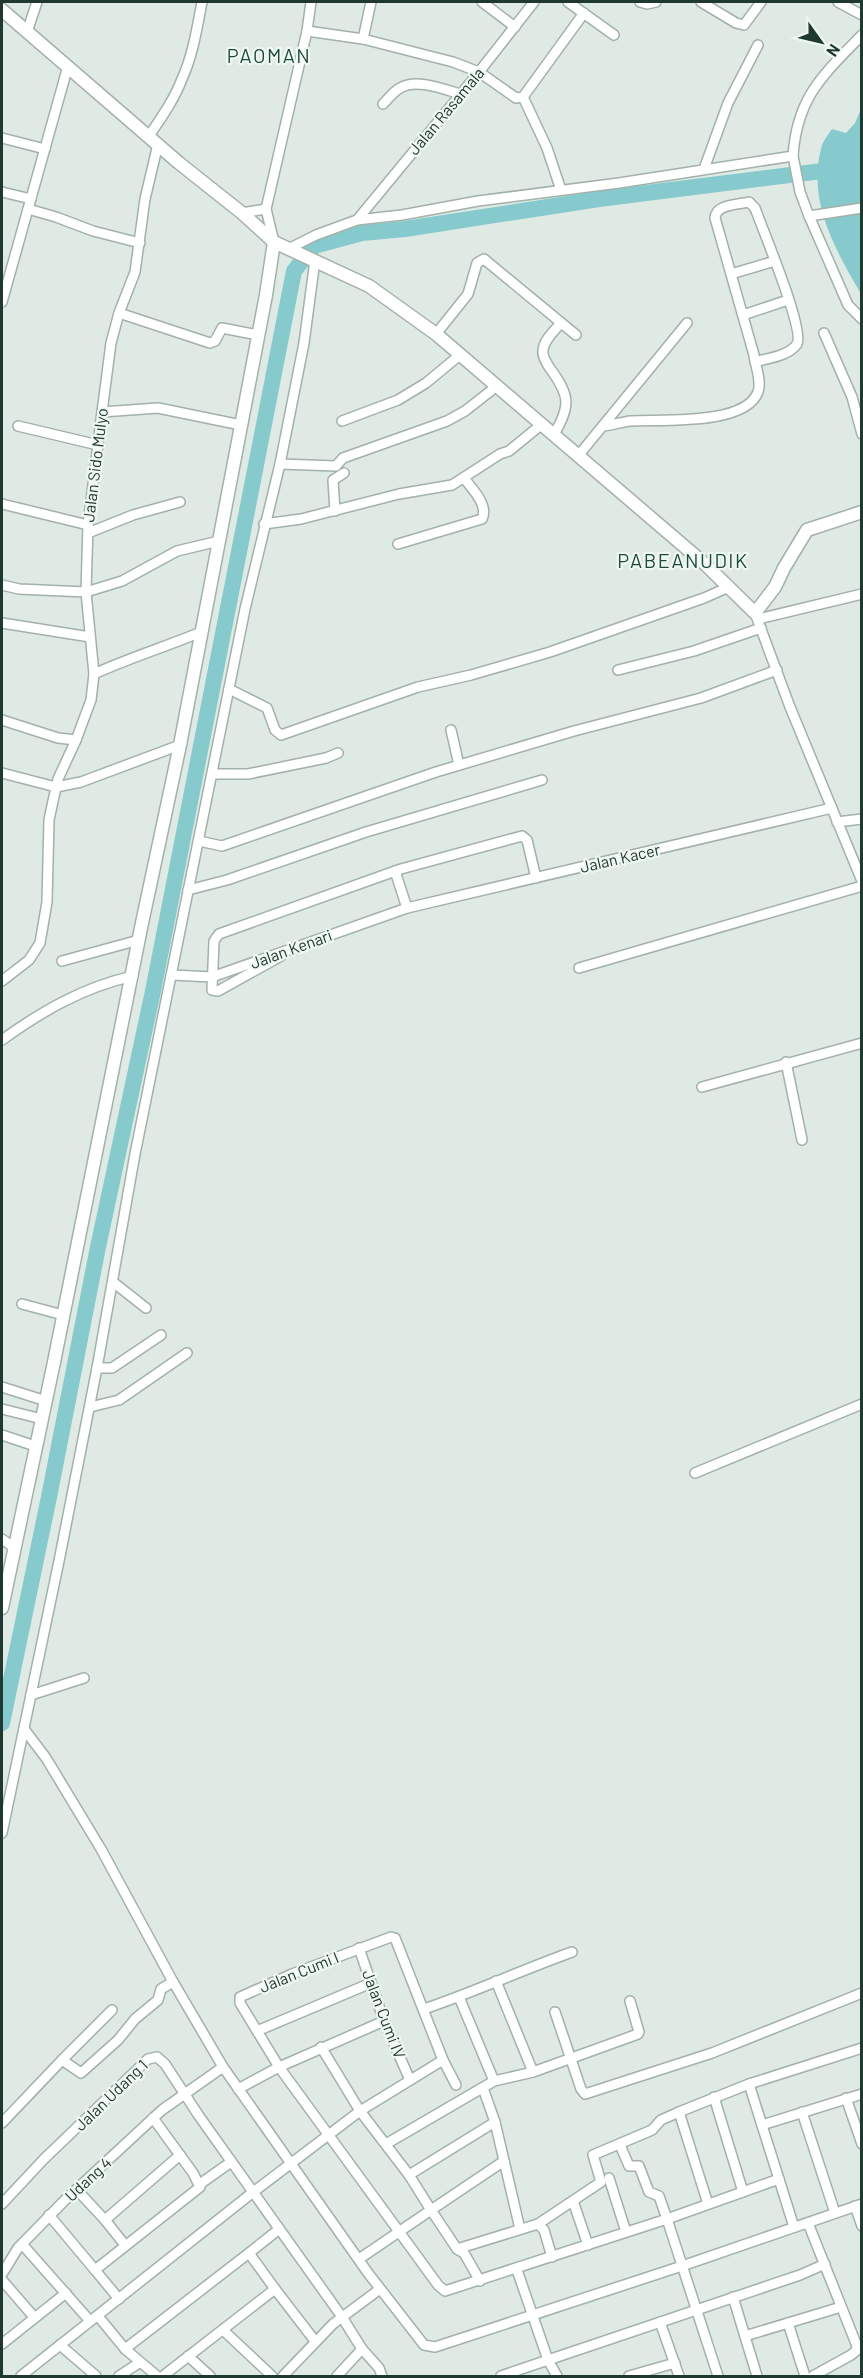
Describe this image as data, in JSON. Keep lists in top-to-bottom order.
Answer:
{
  "streets": {
    "street": [
      "Jalan Rasamala",
      "Jalan Sido Mulyo",
      "Jalan Kacer",
      "Jalan Kenari",
      "Jalan Cumi I",
      "Jalan Cumi IV",
      "Jalan Udang 1",
      "Udang 4"
    ]
  },
  "crossings": [
    ["Jalan Kacer", "Jalan Kenari"],
    ["Jalan Cumi I", "Jalan Cumi IV"],
    ["Jalan Udang 1", "Udang 4"]
  ],
  "districts": ["PAOMAN", "PABEANUDIK"],
  "north": "bottom right"
}
